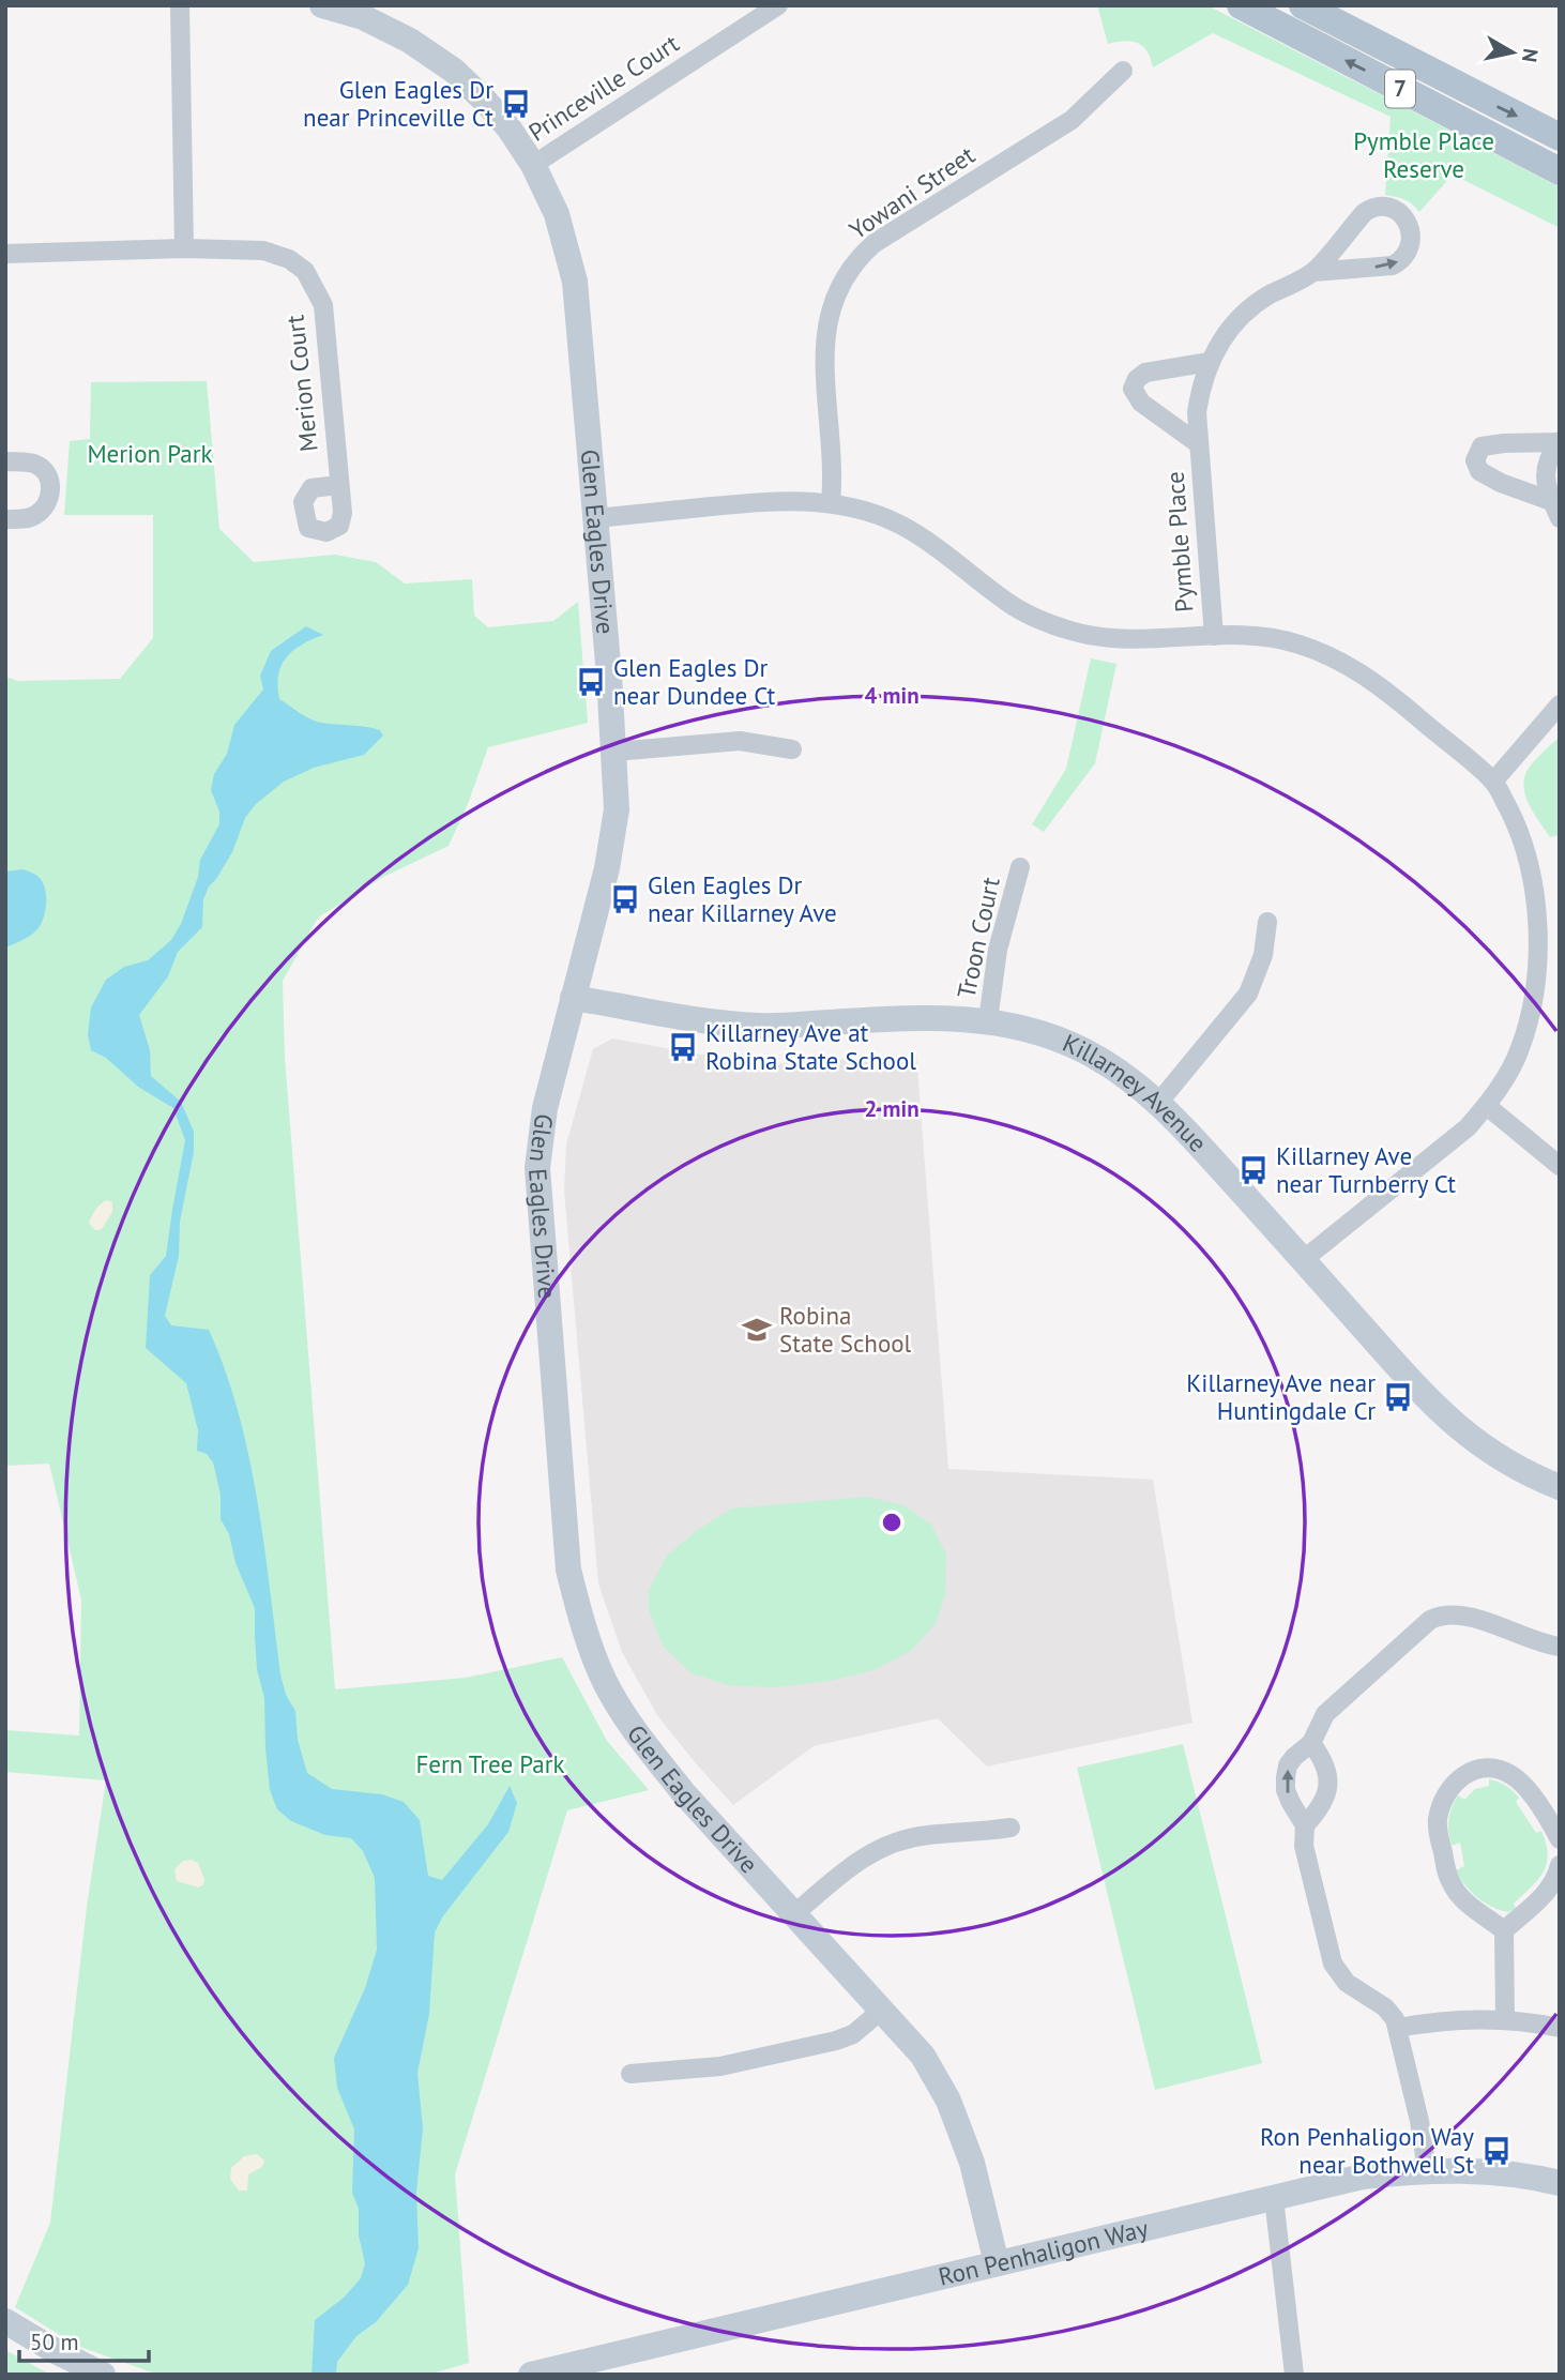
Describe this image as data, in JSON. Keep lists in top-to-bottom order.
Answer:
{
  "streets": {
    "main road": ["7"],
    "street": [
      "Princeville Court",
      "Yowani Street",
      "Merion Court",
      "Glen Eagles Drive",
      "Pymble Place",
      "Troon Court",
      "Killarney Avenue",
      "Ron Penhaligon Way"
    ]
  },
  "crossings": [
    ["Princeville Court", "Glen Eagles Drive"],
    ["Glen Eagles Drive", "Killarney Avenue"],
    ["Glen Eagles Drive", "Ron Penhaligon Way"],
    ["Troon Court", "Killarney Avenue"]
  ],
  "parks": ["Pymble Place Reserve", "Merion Park", "Fern Tree Park"],
  "places": {
    "bus stop": [
      "Glen Eagles Dr near Princeville Ct",
      "Glen Eagles Dr near Dundee Ct",
      "Glen Eagles Dr near Killarney Ave",
      "Killarney Ave at Robina State School",
      "Killarney Ave near Turnberry Ct",
      "Killarney Ave near Huntingdale Cr",
      "Ron Penhaligon Way near Bothwell St"
    ],
    "school or university": ["Robina State School"]
  },
  "scale_bar": "50 m",
  "north": "right",
  "rings": ["4 min", "2 min"]
}
